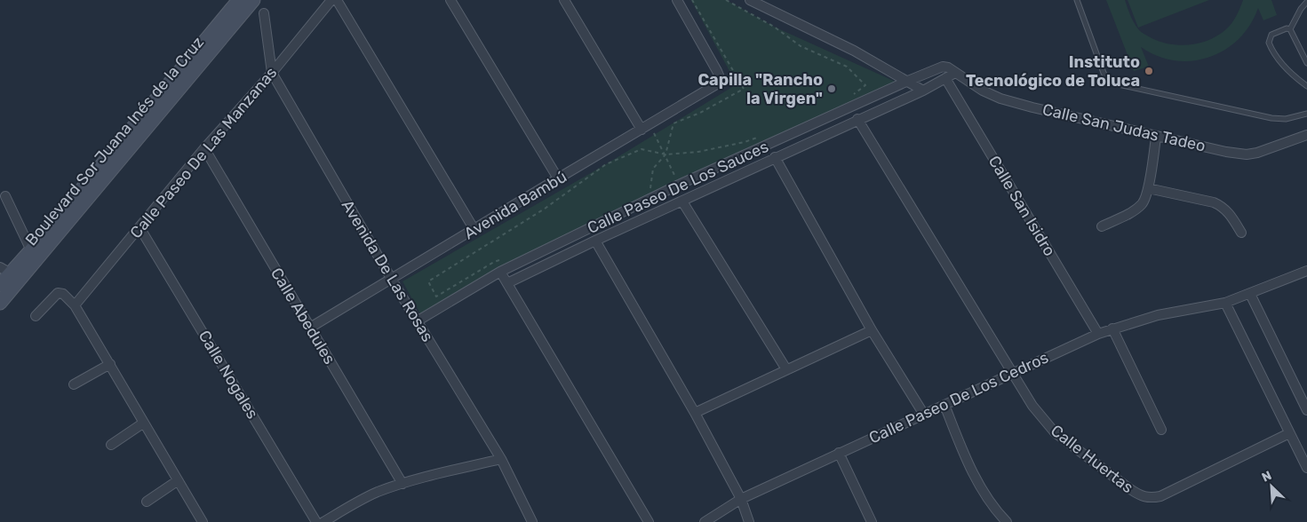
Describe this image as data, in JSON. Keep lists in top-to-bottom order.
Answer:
{
  "streets": {
    "main road": ["Boulevard Sor Juana Inés de la Cruz"],
    "street": [
      "Calle San Judas Tadeo",
      "Calle Paseo De Las Manzanas",
      "Calle Paseo De Los Sauces",
      "Avenida Bambú",
      "Calle San Isidro",
      "Avenida De Las Rosas",
      "Calle Abedules",
      "Calle Nogales",
      "Calle Paseo De Los Cedros",
      "Calle Huertas"
    ]
  },
  "crossings": [
    ["Calle San Judas Tadeo", "Calle Paseo De Los Sauces"],
    ["Calle Paseo De Las Manzanas", "Avenida De Las Rosas"],
    ["Calle Paseo De Las Manzanas", "Calle Abedules"],
    ["Calle Paseo De Las Manzanas", "Calle Nogales"],
    ["Calle Paseo De Los Sauces", "Calle San Isidro"],
    ["Calle Paseo De Los Sauces", "Avenida De Las Rosas"],
    ["Calle Paseo De Los Sauces", "Calle Huertas"],
    ["Avenida Bambú", "Avenida De Las Rosas"],
    ["Avenida Bambú", "Calle Abedules"],
    ["Calle San Isidro", "Calle Paseo De Los Cedros"],
    ["Calle Paseo De Los Cedros", "Calle Huertas"]
  ],
  "places": ["Instituto Tecnológico de Toluca", "Capilla \"Rancho la Virgen\""],
  "north": "top left"
}
